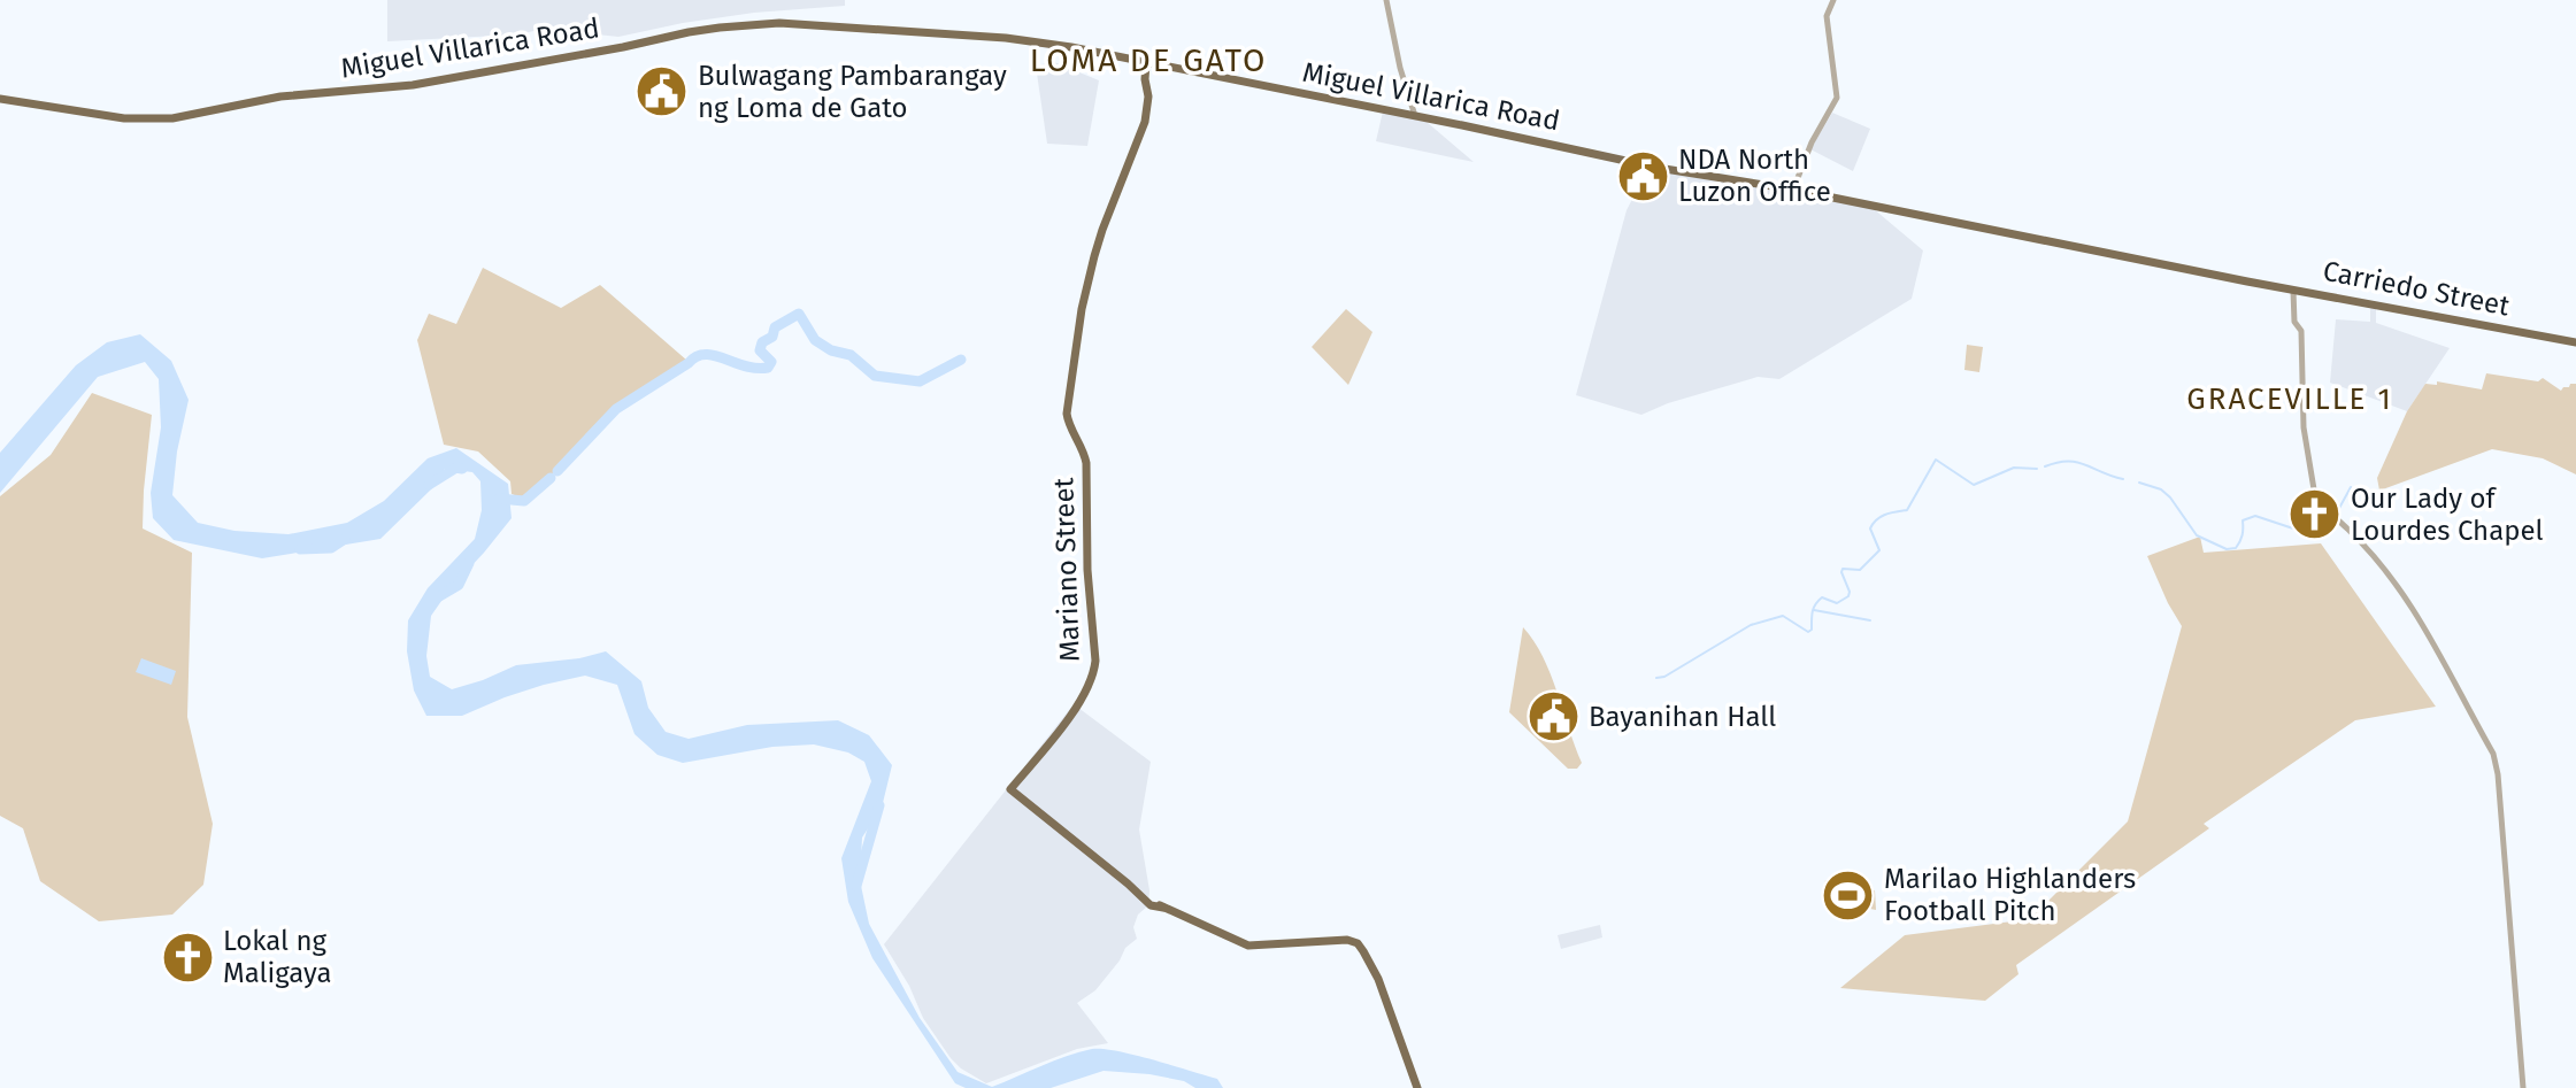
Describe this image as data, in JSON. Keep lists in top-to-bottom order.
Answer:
{
  "streets": {
    "main road": ["Miguel Villarica Road", "Carriedo Street", "Mariano Street"]
  },
  "crossings": [
    ["Miguel Villarica Road", "Carriedo Street"],
    ["Miguel Villarica Road", "Mariano Street"]
  ],
  "districts": ["LOMA DE GATO", "GRACEVILLE 1"],
  "places": {
    "public building": ["Bulwagang Pambarangay ng Loma de Gato", "NDA North Luzon Office", "Bayanihan Hall"],
    "church": ["Our Lady of Lourdes Chapel", "Lokal ng Maligaya"],
    "sports": ["Marilao Highlanders Football Pitch"]
  }
}
